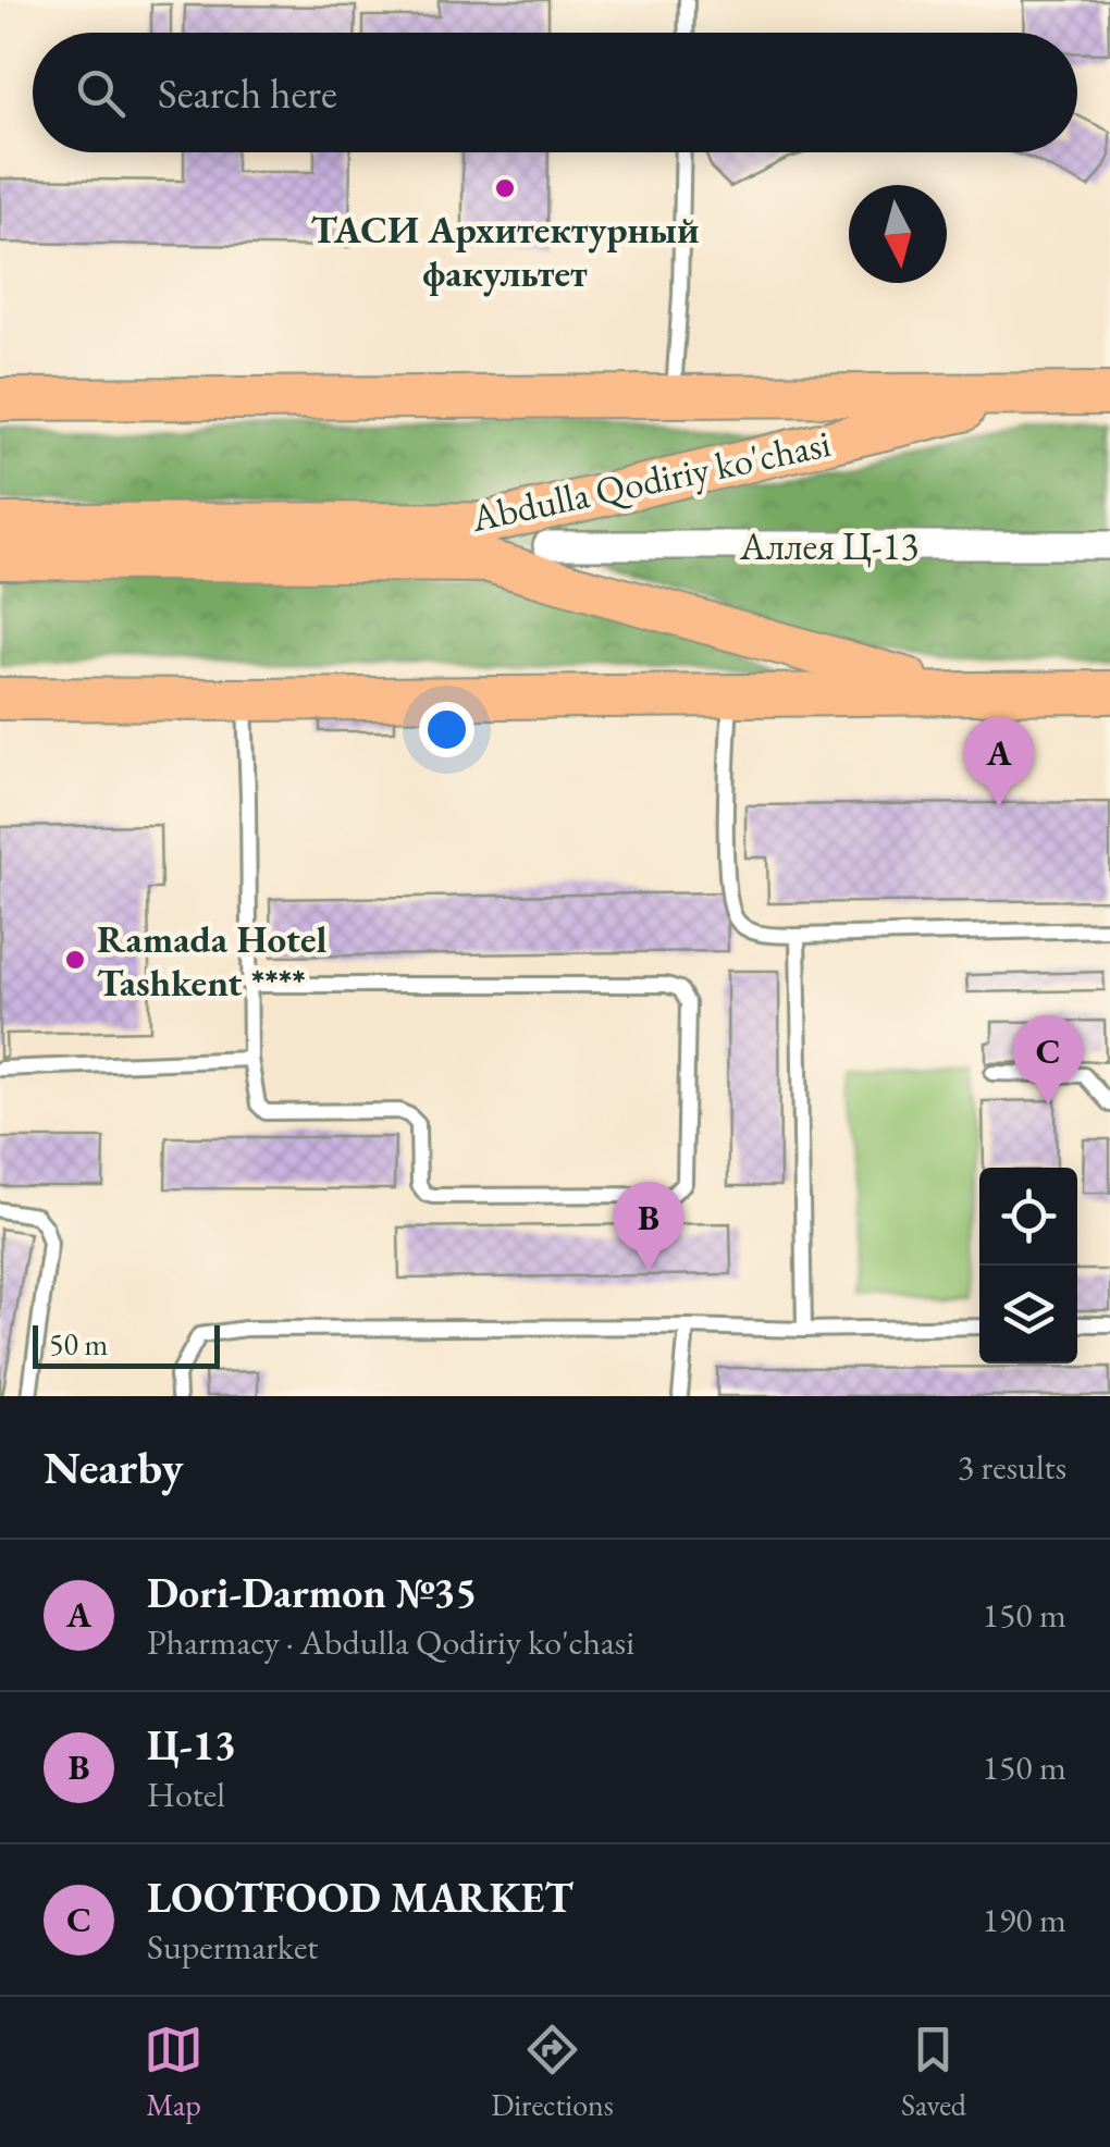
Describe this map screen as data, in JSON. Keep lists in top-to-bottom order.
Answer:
{
  "streets": {
    "main road": ["Abdulla Qodiriy ko'chasi"],
    "street": ["Аллея Ц-13"]
  },
  "places": ["ТАСИ Архитектурный факультет", "Ramada Hotel Tashkent ****"],
  "scale_bar": "50 m",
  "north": "bottom",
  "page": {
    "search": "Search here",
    "pins": ["A", "C", "B"],
    "scale": "50 m",
    "heading": ["Nearby", "3 results"],
    "list": [
      {
        "mark": "A",
        "name": "Dori-Darmon №35",
        "note": "Pharmacy · Abdulla Qodiriy ko'chasi",
        "value": "150 m"
      },
      {
        "mark": "B",
        "name": "Ц-13",
        "note": "Hotel",
        "value": "150 m"
      },
      {
        "mark": "C",
        "name": "LOOTFOOD MARKET",
        "note": "Supermarket",
        "value": "190 m"
      }
    ],
    "nav": ["Map", "Directions", "Saved"]
  }
}
